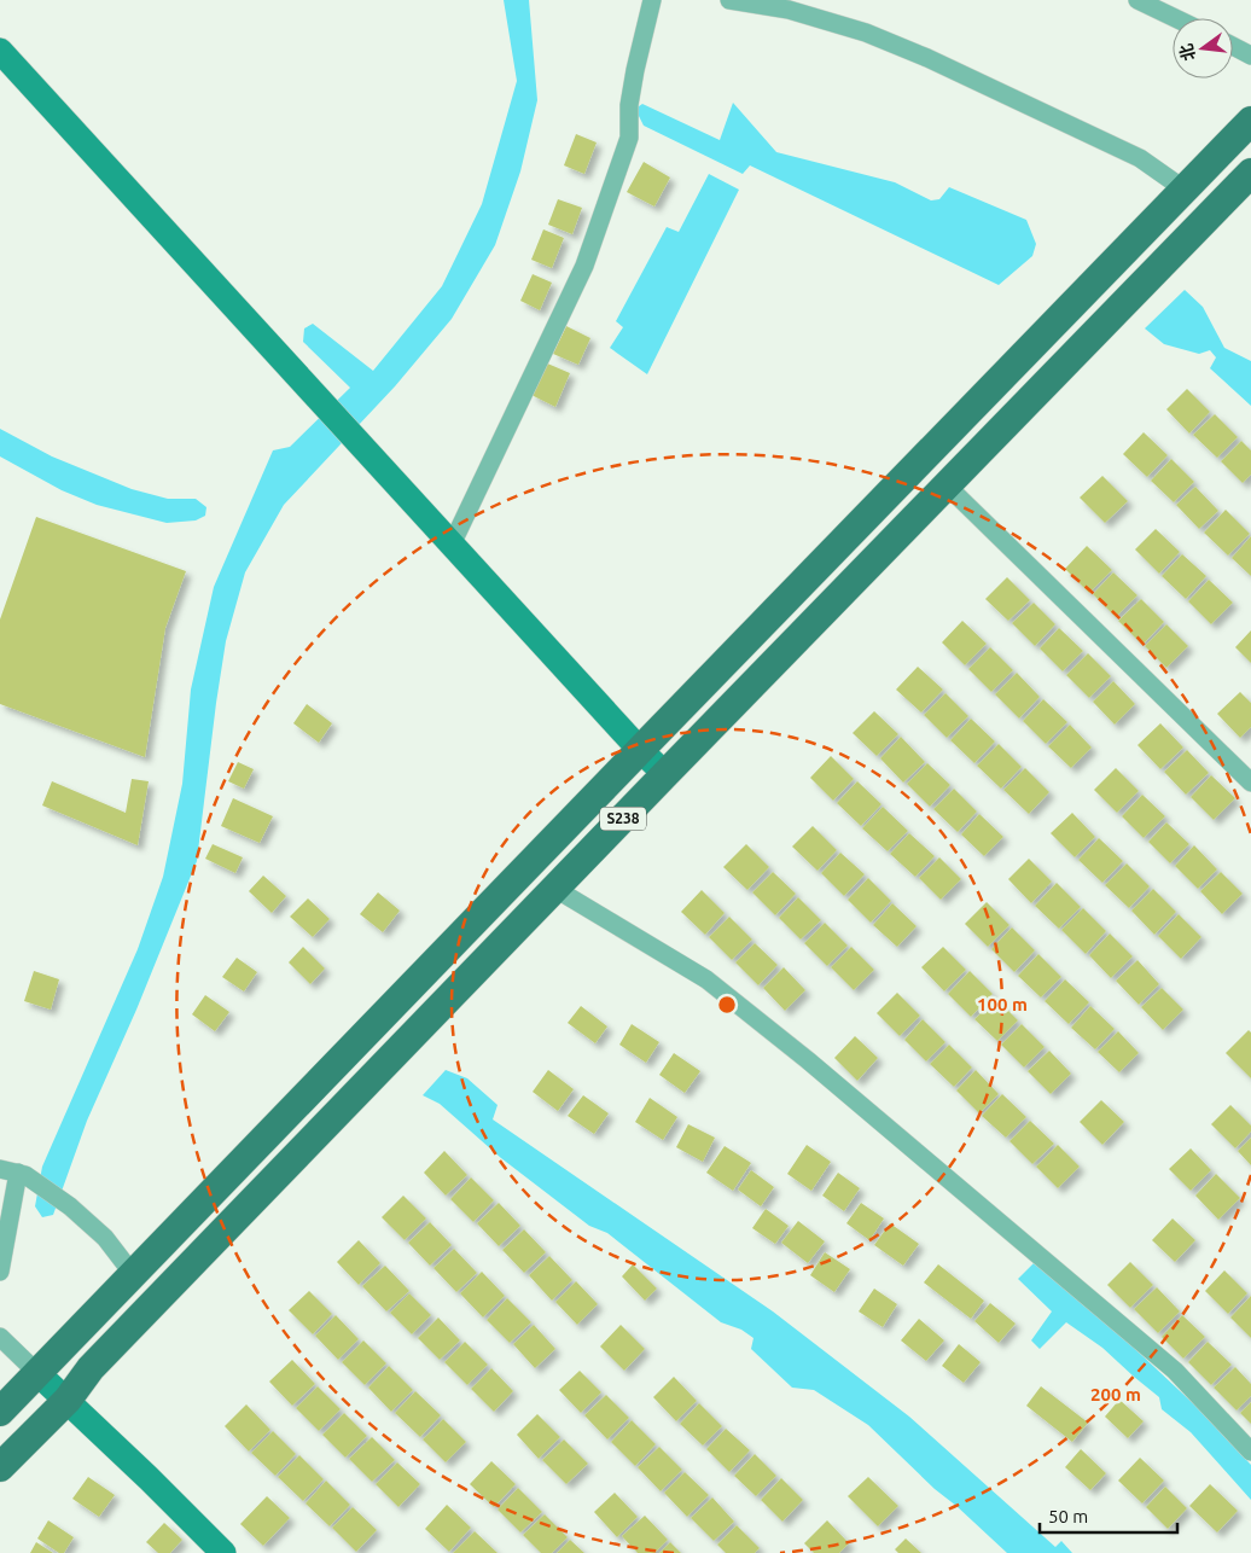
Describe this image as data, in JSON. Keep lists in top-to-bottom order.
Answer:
{
  "streets": {
    "main road": ["S238"]
  },
  "scale_bar": "50 m",
  "north": "left",
  "rings": ["100 m", "200 m"]
}
